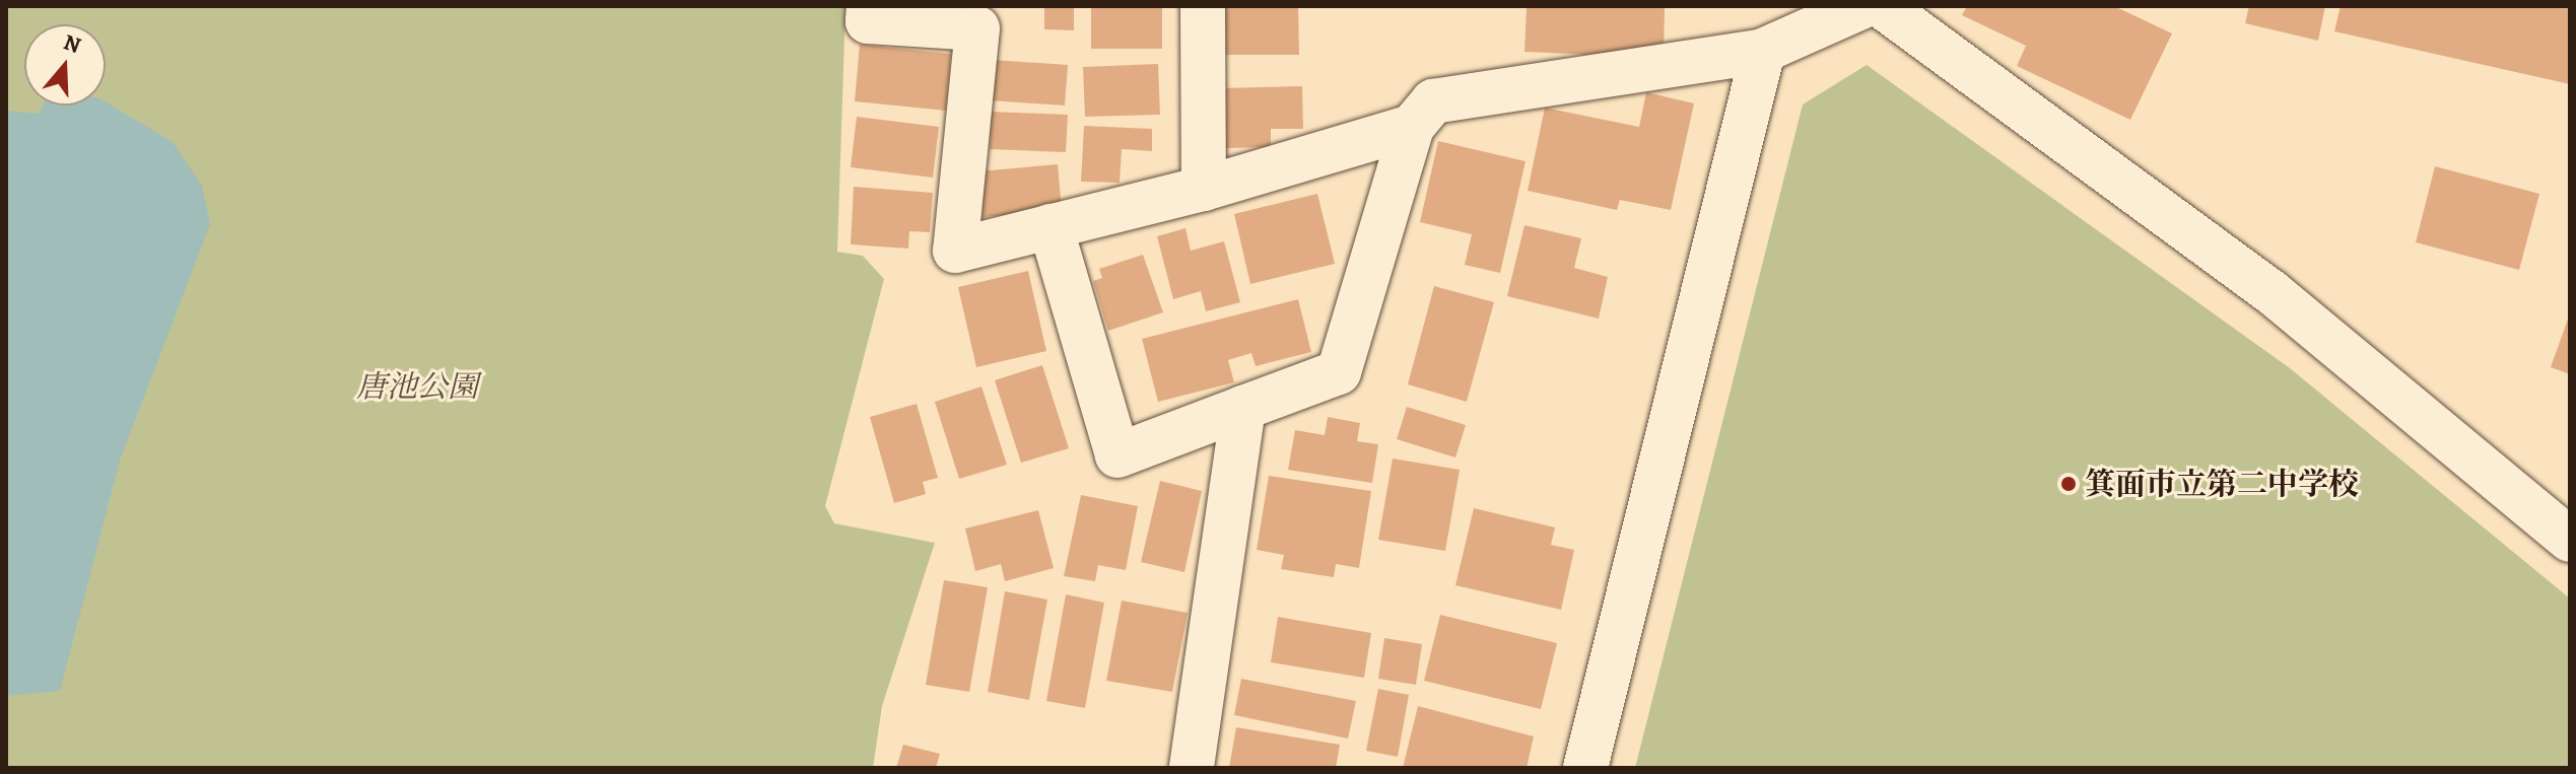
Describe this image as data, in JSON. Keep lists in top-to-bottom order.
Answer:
{
  "parks": ["唐池公園"],
  "places": ["箕面市立第二中学校"],
  "north": "top"
}
